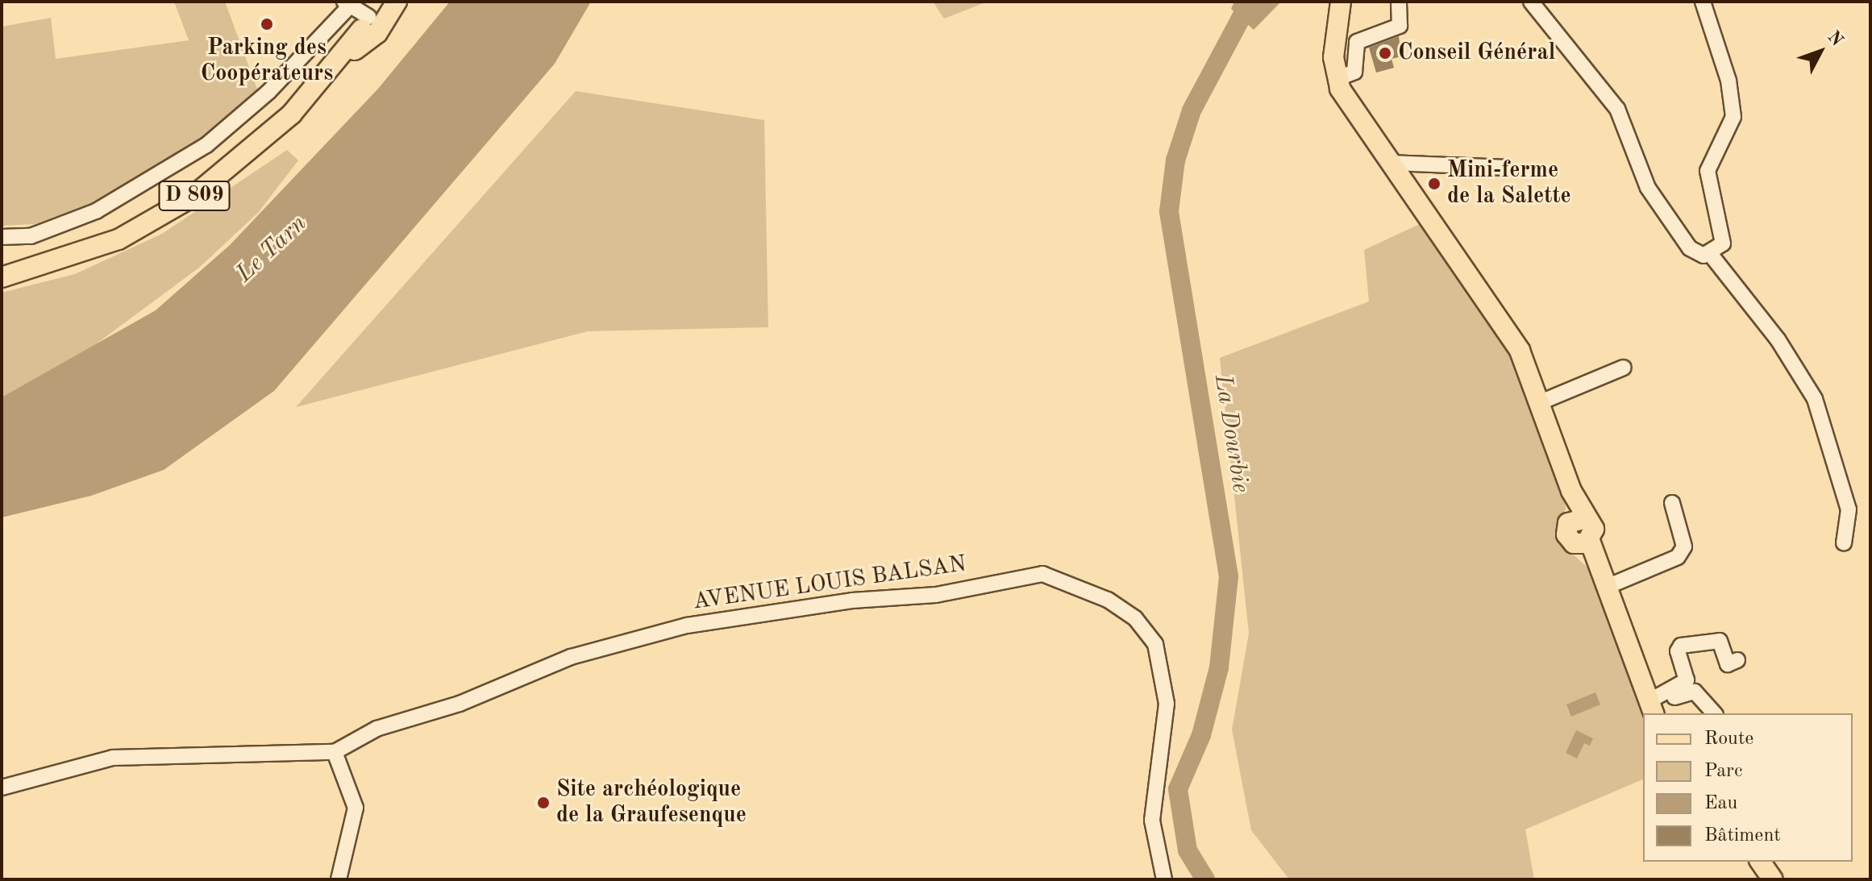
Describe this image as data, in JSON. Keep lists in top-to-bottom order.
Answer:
{
  "streets": {
    "main road": ["D 809"],
    "street": ["AVENUE LOUIS BALSAN"]
  },
  "water": ["Le Tarn", "La Dourbie"],
  "places": [
    "Parking des Coopérateurs",
    "Conseil Général",
    "Mini-ferme de la Salette",
    "Site archéologique de la Graufesenque"
  ],
  "legend": [
    "Route",
    "Parc",
    "Eau",
    "Bâtiment"
  ],
  "north": "top right"
}
